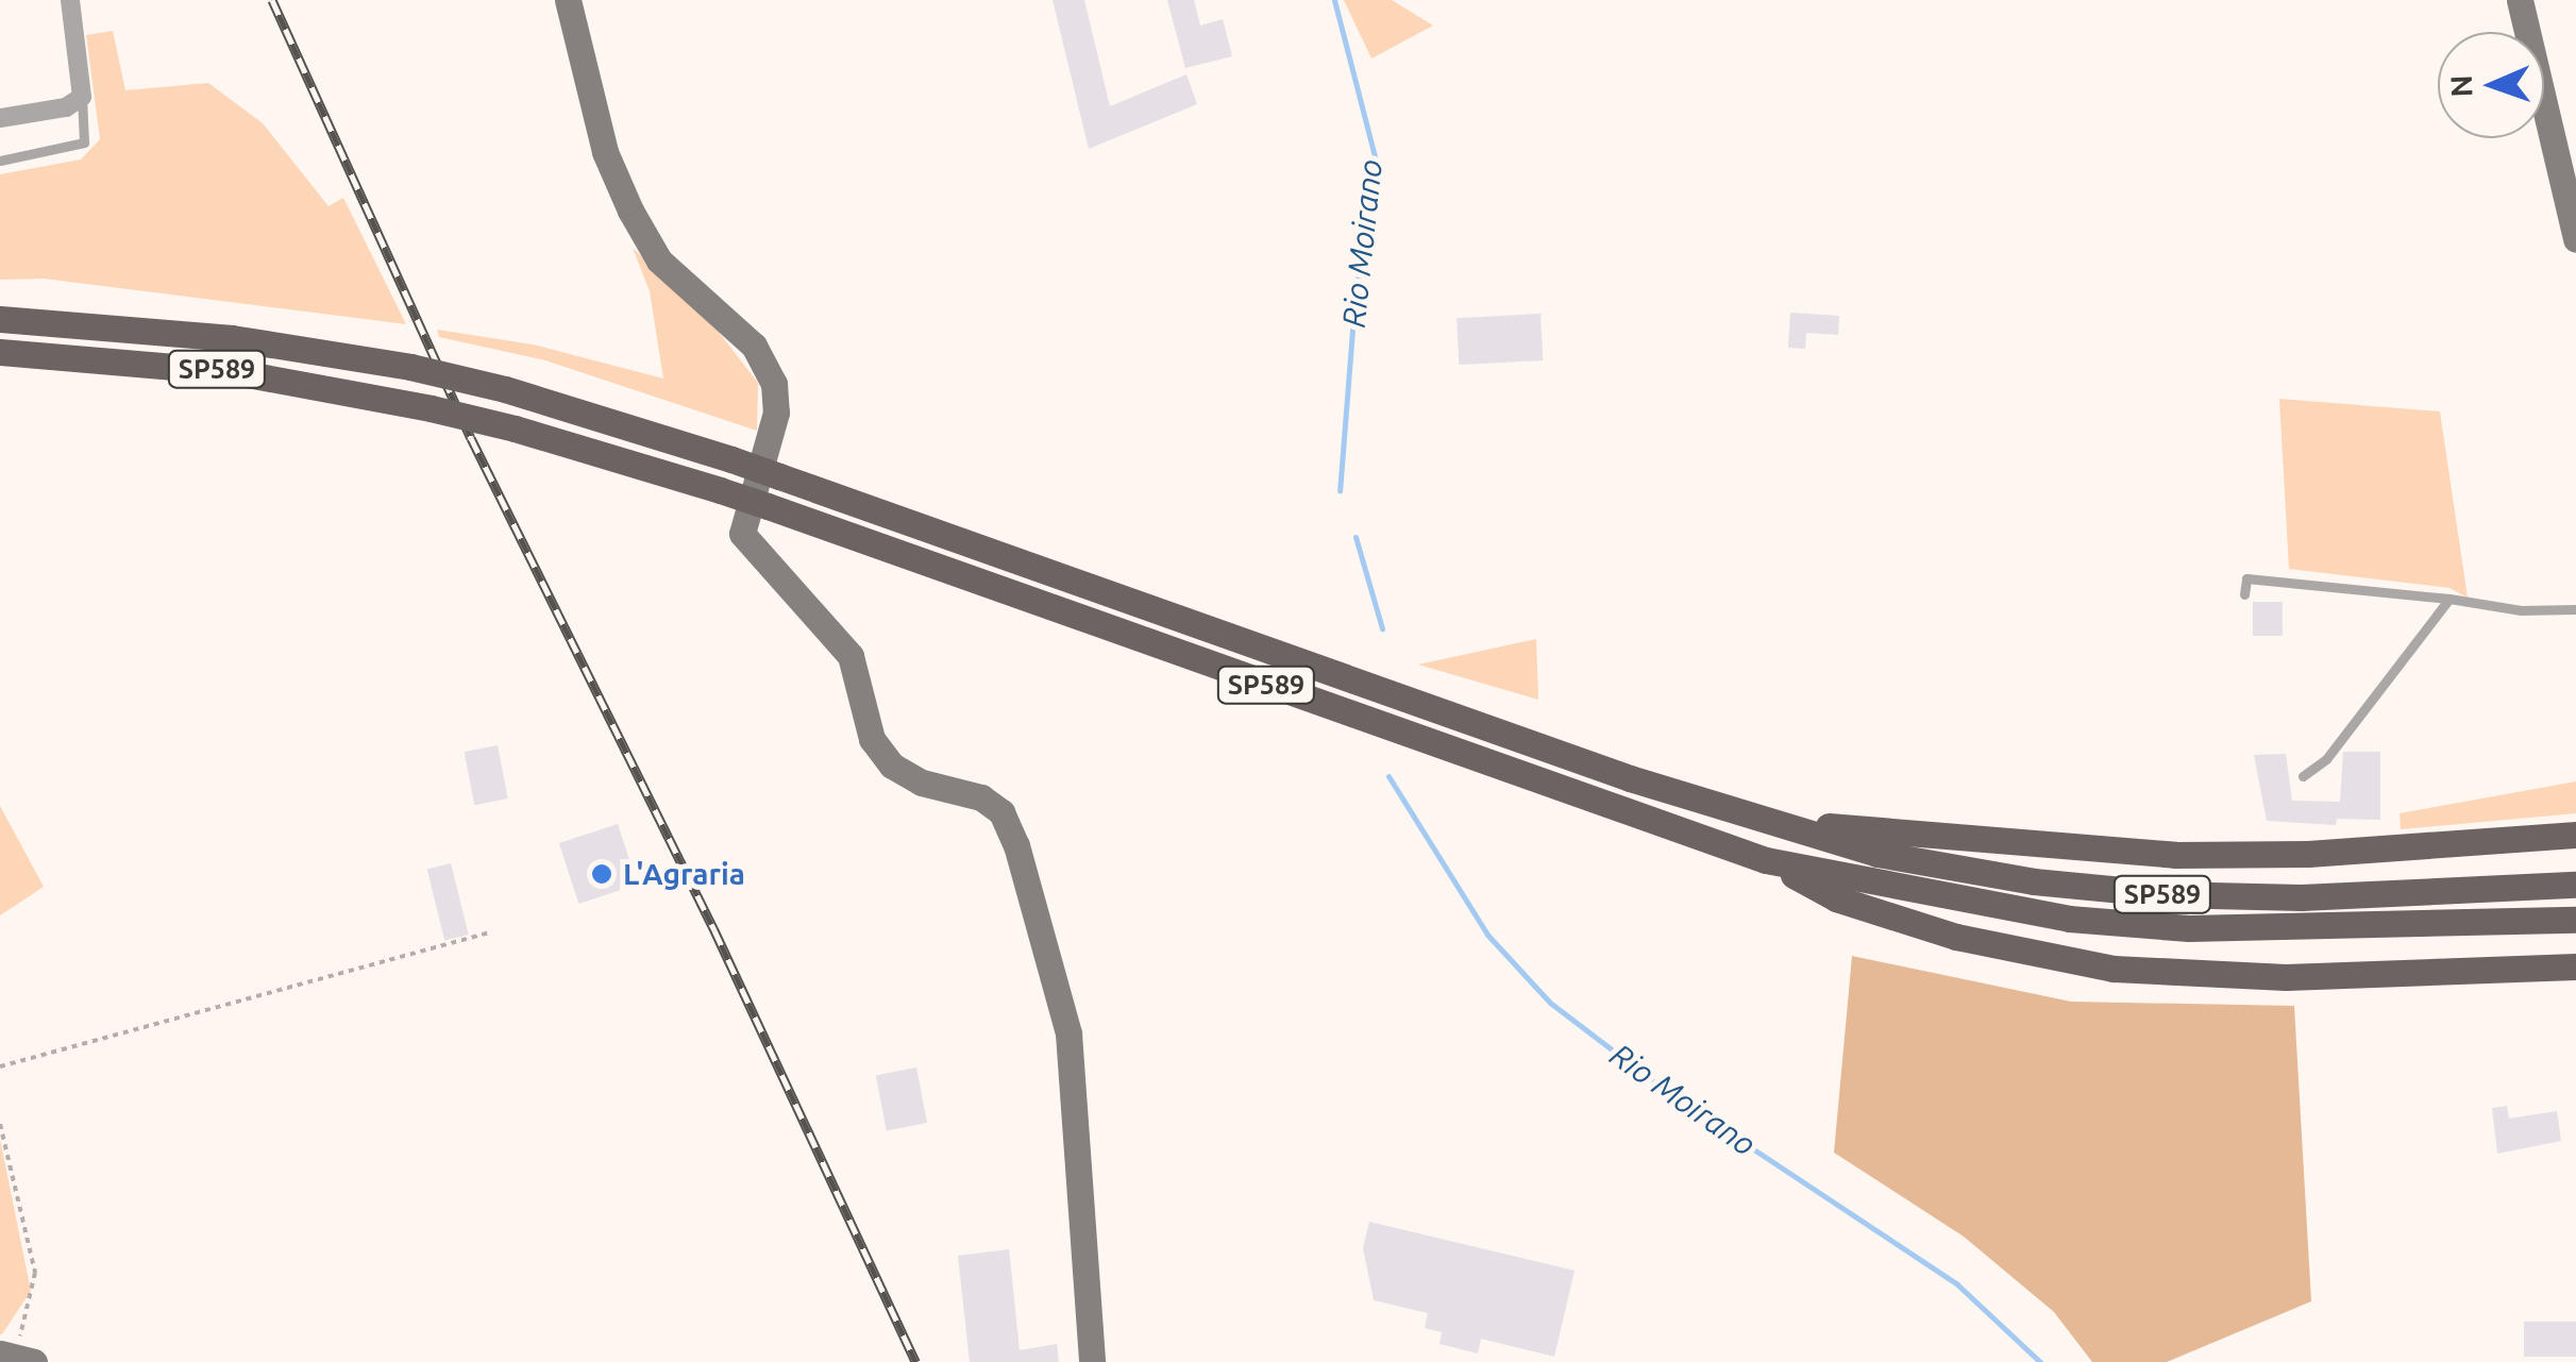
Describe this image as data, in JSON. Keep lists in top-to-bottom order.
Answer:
{
  "streets": {
    "main road": ["SP589"]
  },
  "water": ["Rio Moirano"],
  "places": ["L'Agraria"],
  "north": "left"
}
